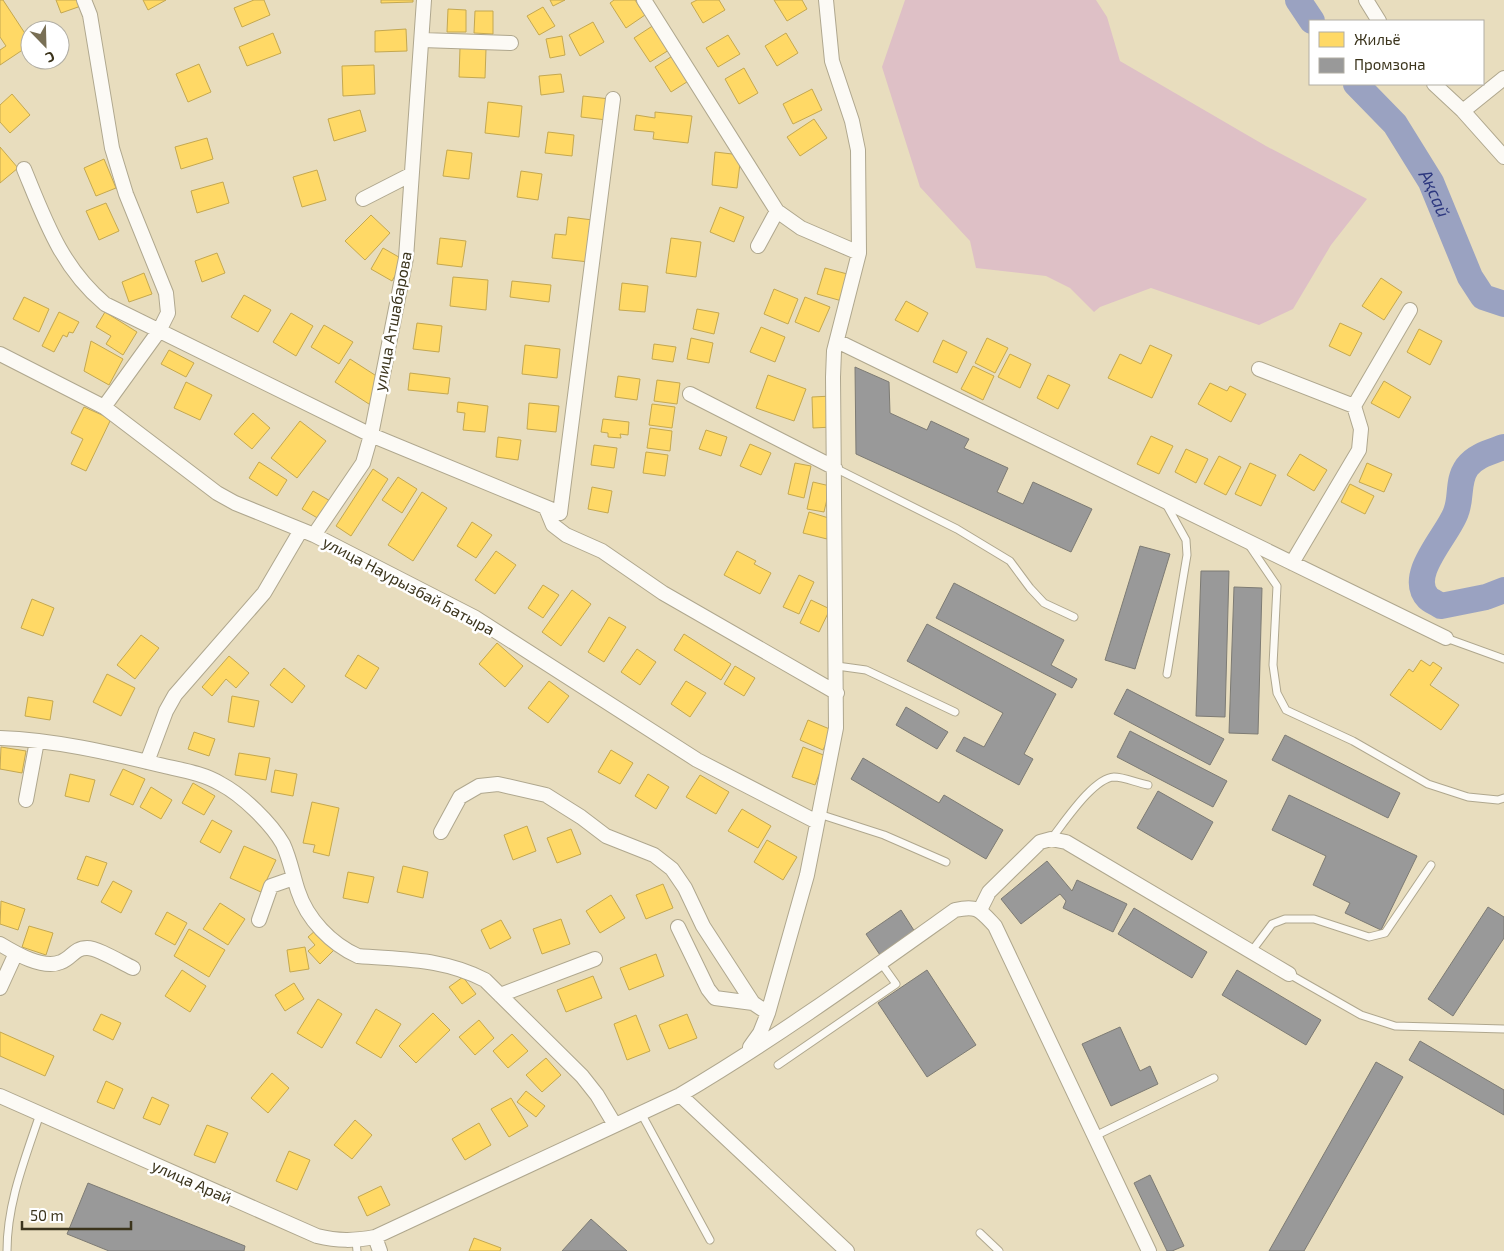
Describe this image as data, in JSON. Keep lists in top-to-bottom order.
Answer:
{
  "streets": {
    "street": ["улица Атшабарова", "улица Наурызбай Батыра", "улица Арай"]
  },
  "crossings": [
    ["улица Атшабарова", "улица Наурызбай Батыра"]
  ],
  "water": ["Ақсай"],
  "legend": ["Жильё", "Промзона"],
  "scale_bar": "50 m",
  "north": "bottom right"
}
